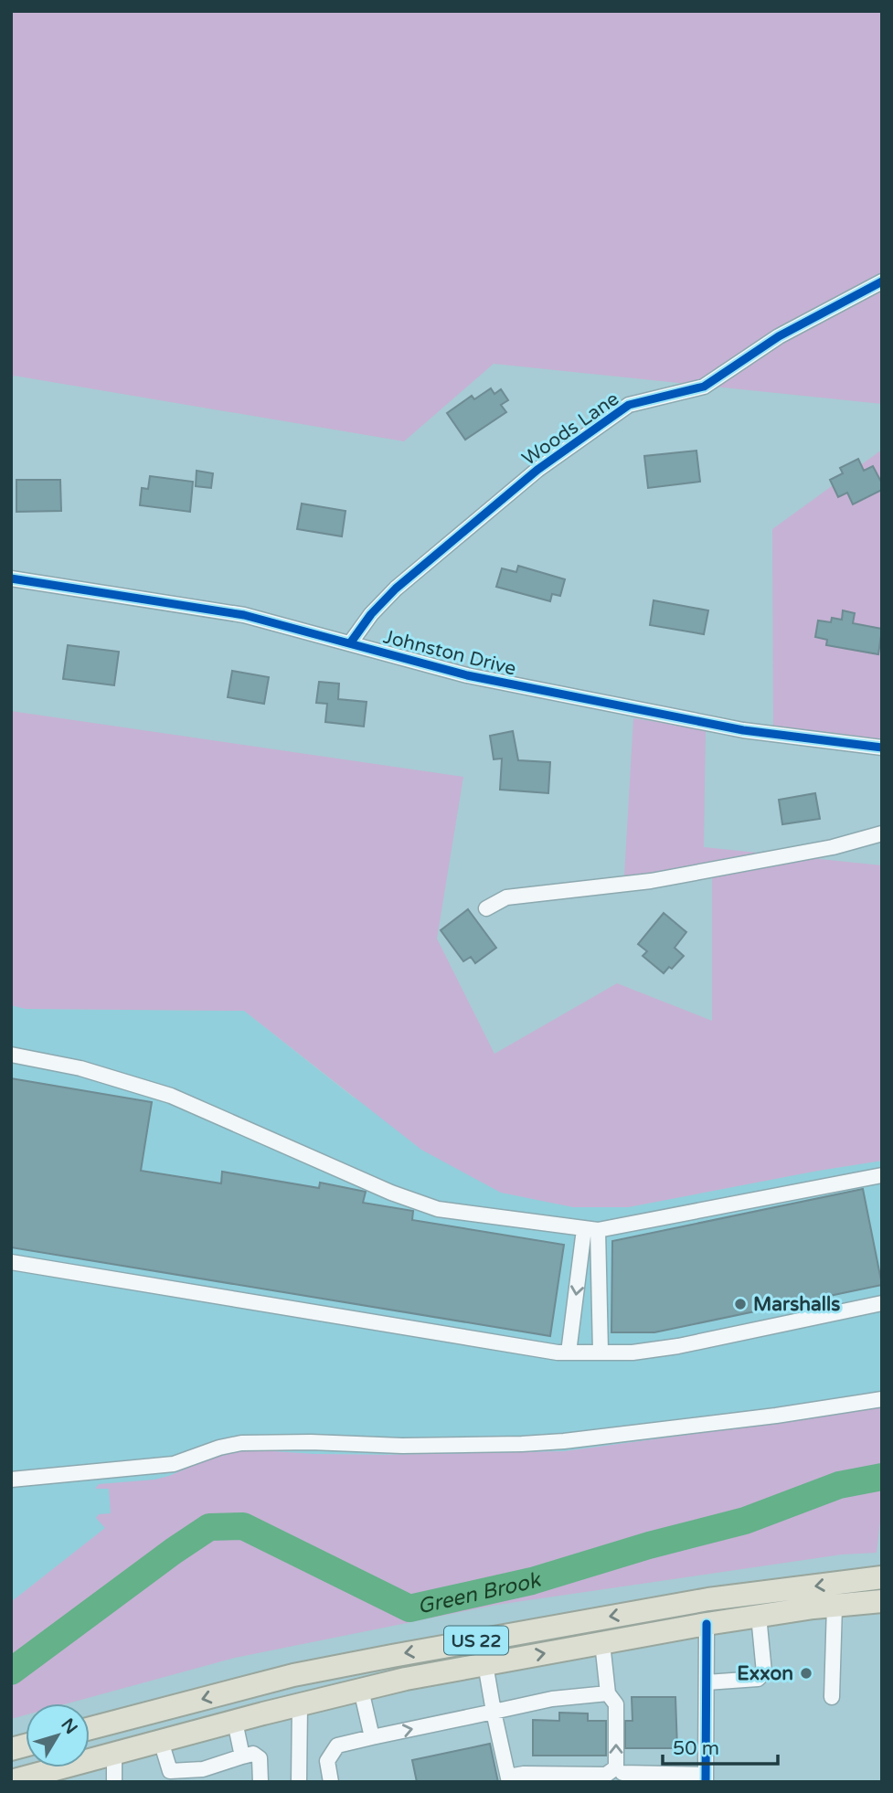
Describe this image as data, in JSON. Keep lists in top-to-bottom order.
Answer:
{
  "streets": {
    "highway": ["US 22"],
    "street": ["Woods Lane", "Johnston Drive"]
  },
  "crossings": [
    ["Woods Lane", "Johnston Drive"]
  ],
  "water": ["Green Brook"],
  "places": ["Marshalls", "Exxon"],
  "scale_bar": "50 m",
  "north": "top right"
}
